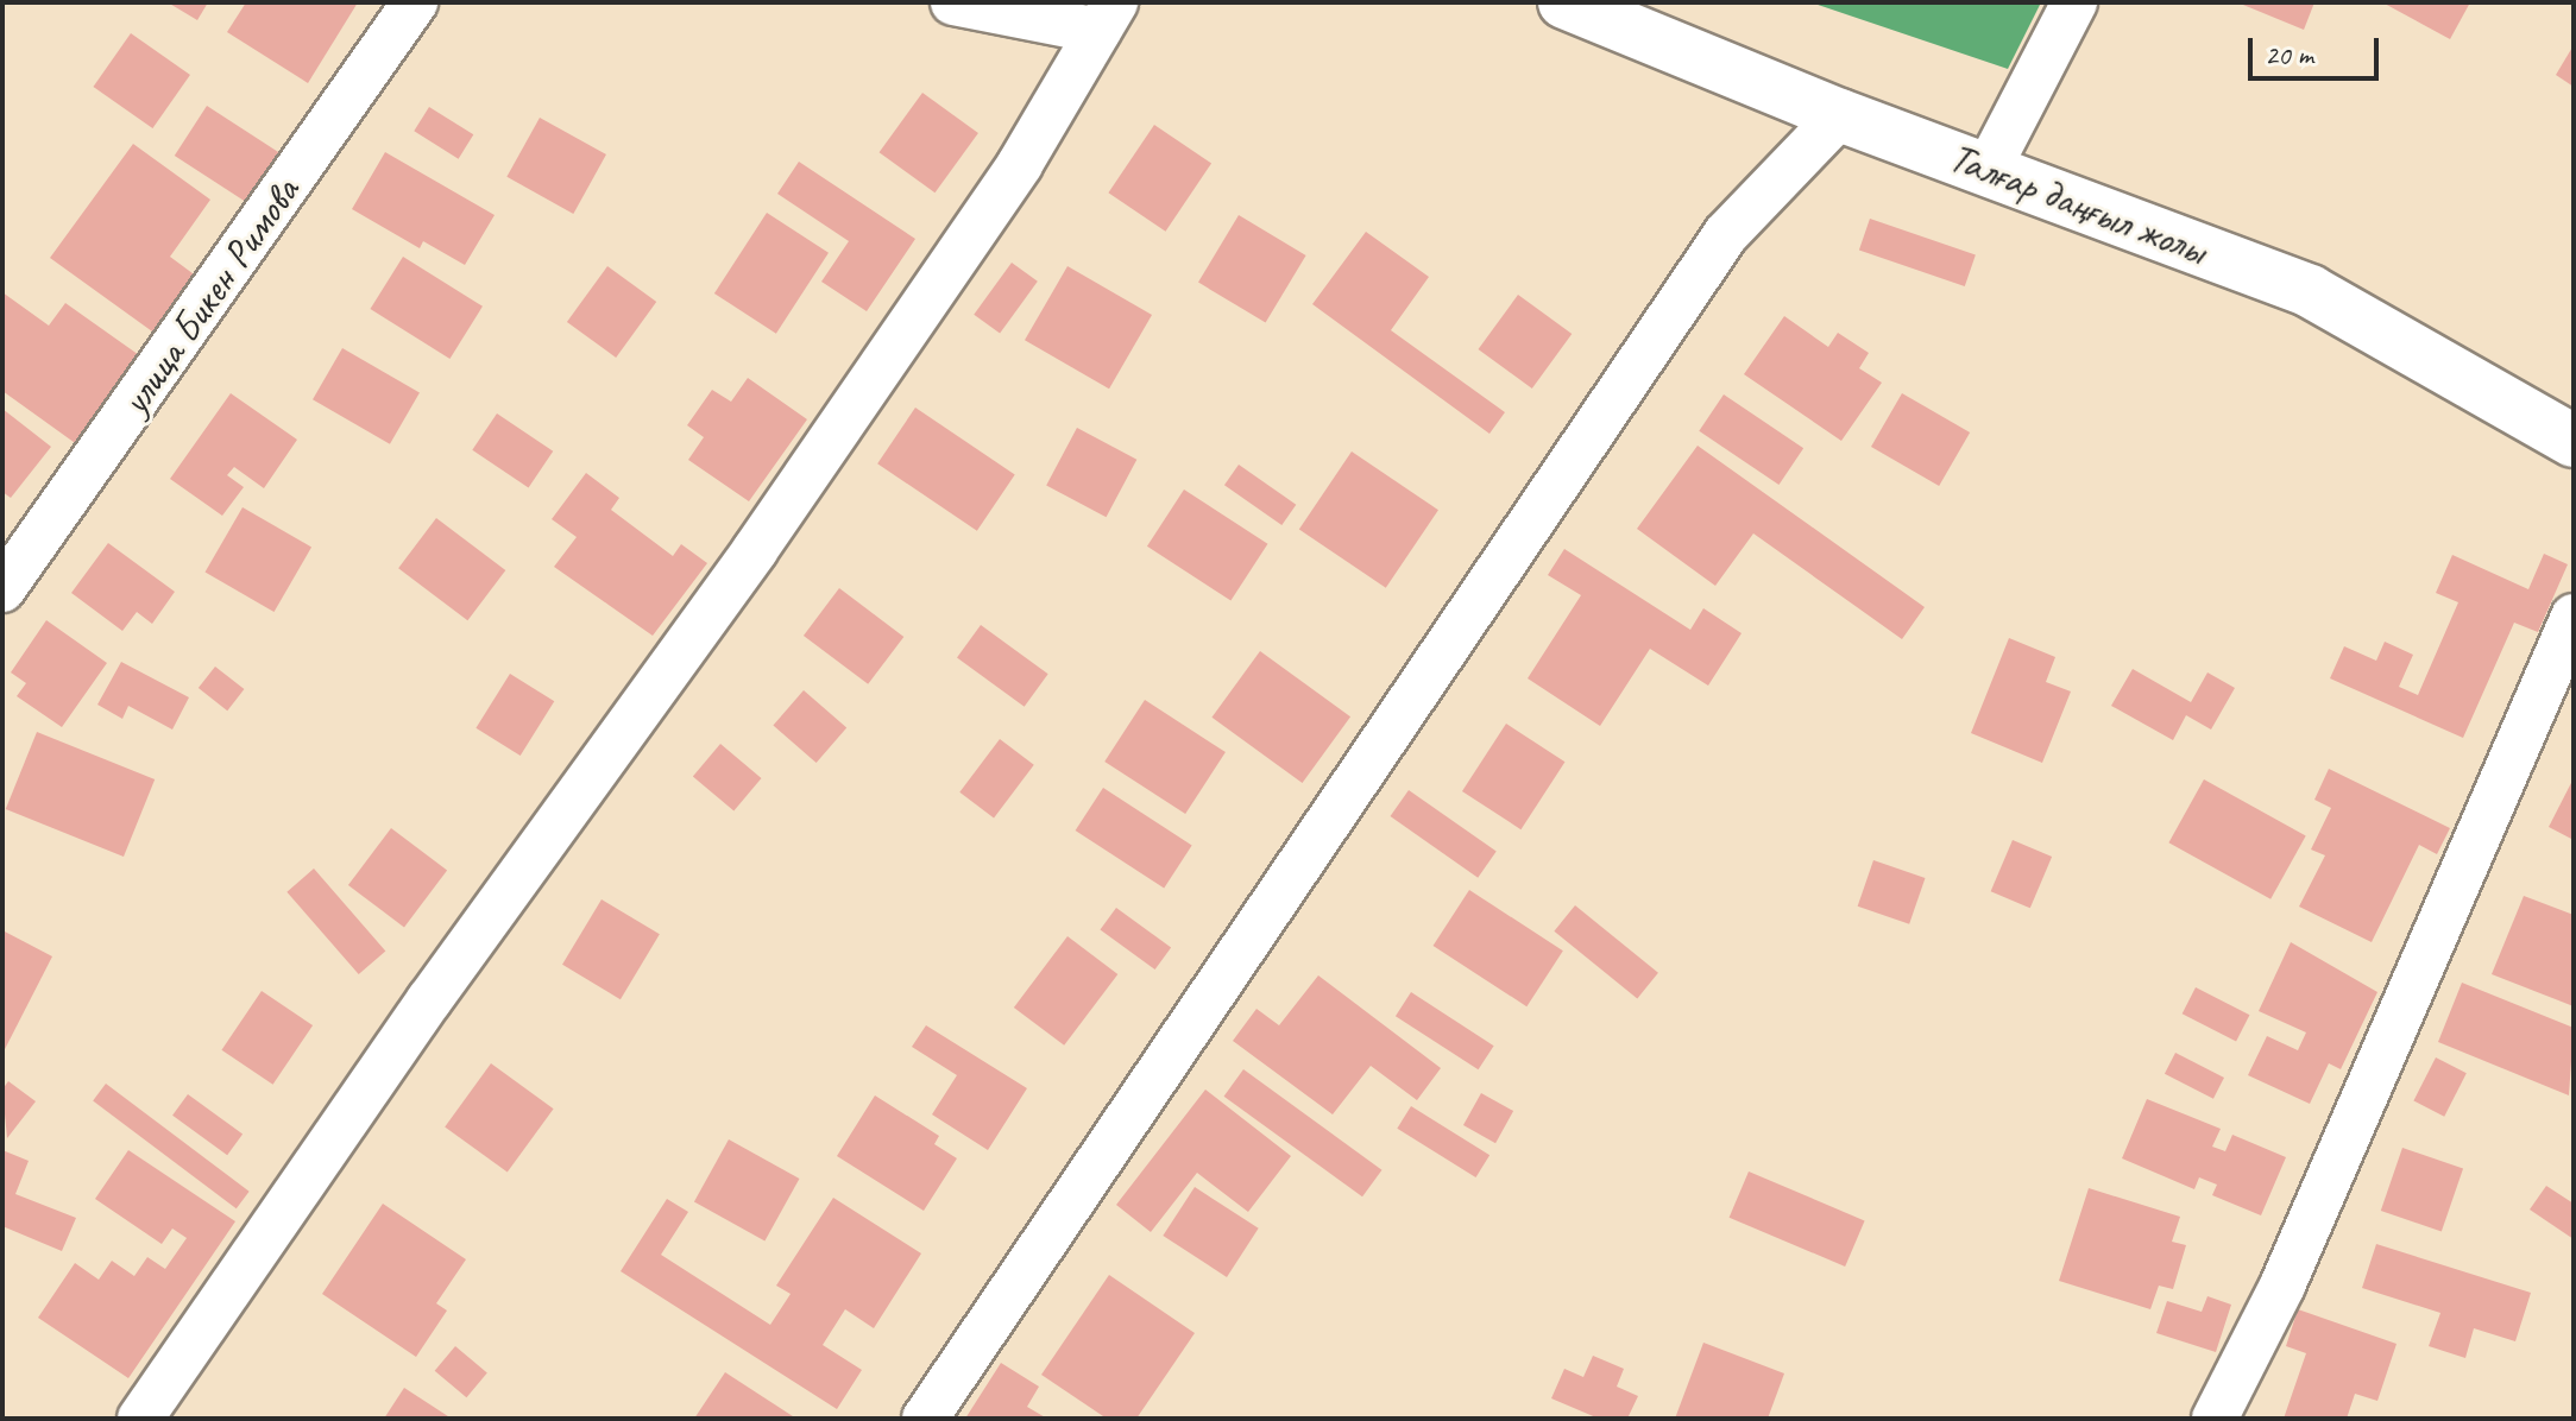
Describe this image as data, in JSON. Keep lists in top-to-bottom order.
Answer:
{
  "streets": {
    "main road": ["Талғар даңғыл жолы"],
    "street": ["улица Бикен Римова"]
  },
  "scale_bar": "20 m"
}
